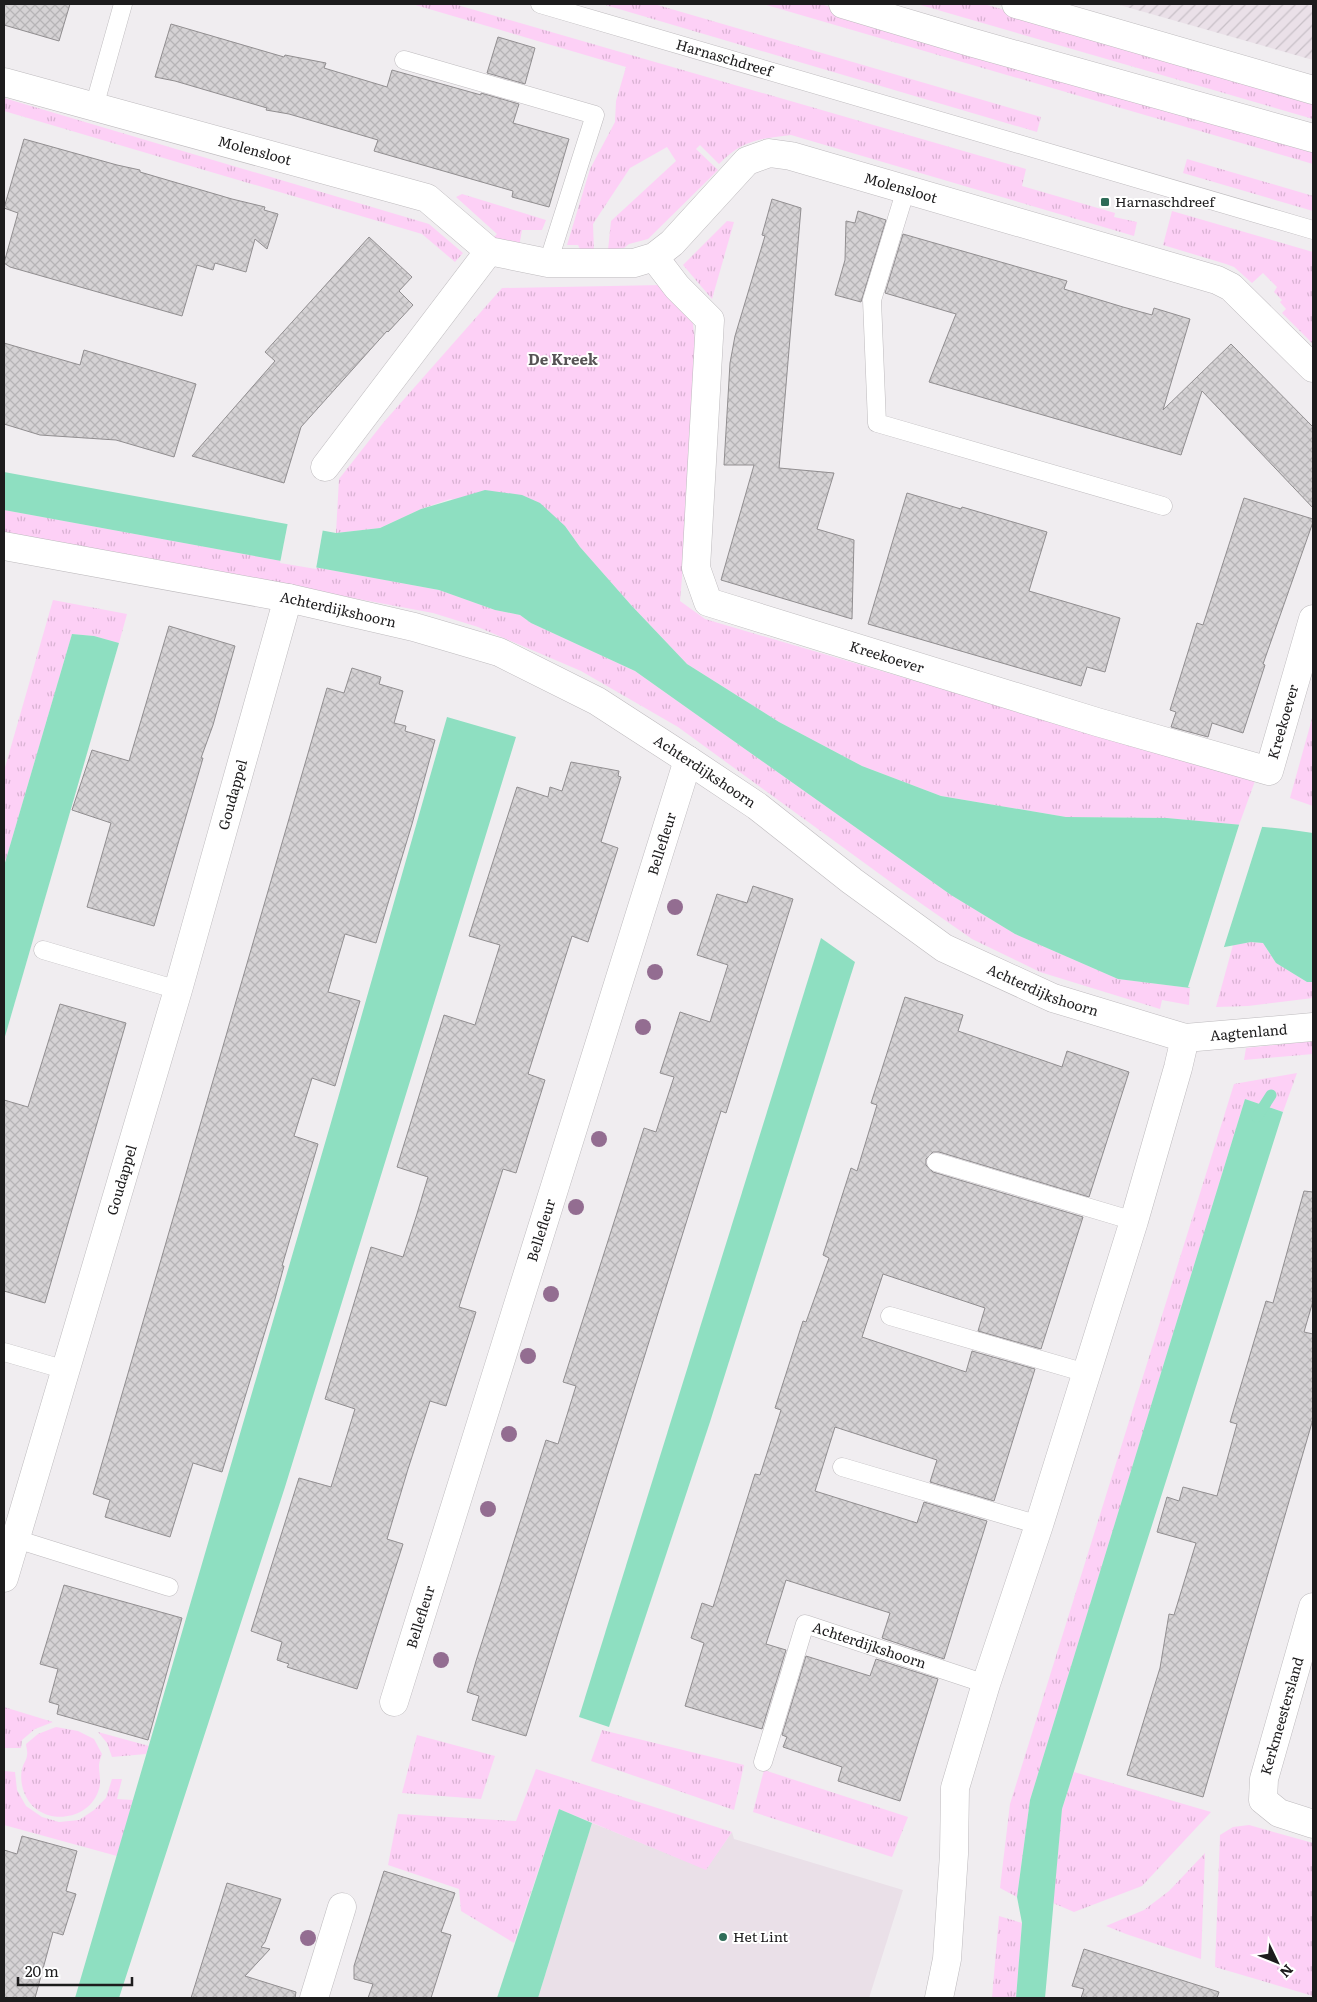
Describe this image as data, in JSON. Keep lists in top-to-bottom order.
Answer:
{
  "streets": {
    "street": [
      "Molensloot",
      "Achterdijkshoorn",
      "Kreekoever",
      "Goudappel",
      "Bellefleur",
      "Aagtenland",
      "Kerkmeestersland"
    ],
    "lane": ["Harnaschdreef"]
  },
  "crossings": [
    ["Molensloot", "Kreekoever"],
    ["Achterdijkshoorn", "Goudappel"],
    ["Achterdijkshoorn", "Bellefleur"],
    ["Achterdijkshoorn", "Aagtenland"]
  ],
  "districts": ["De Kreek"],
  "places": {
    "transit": ["Harnaschdreef"],
    "other": ["Het Lint"]
  },
  "scale_bar": "20 m",
  "north": "bottom right"
}
